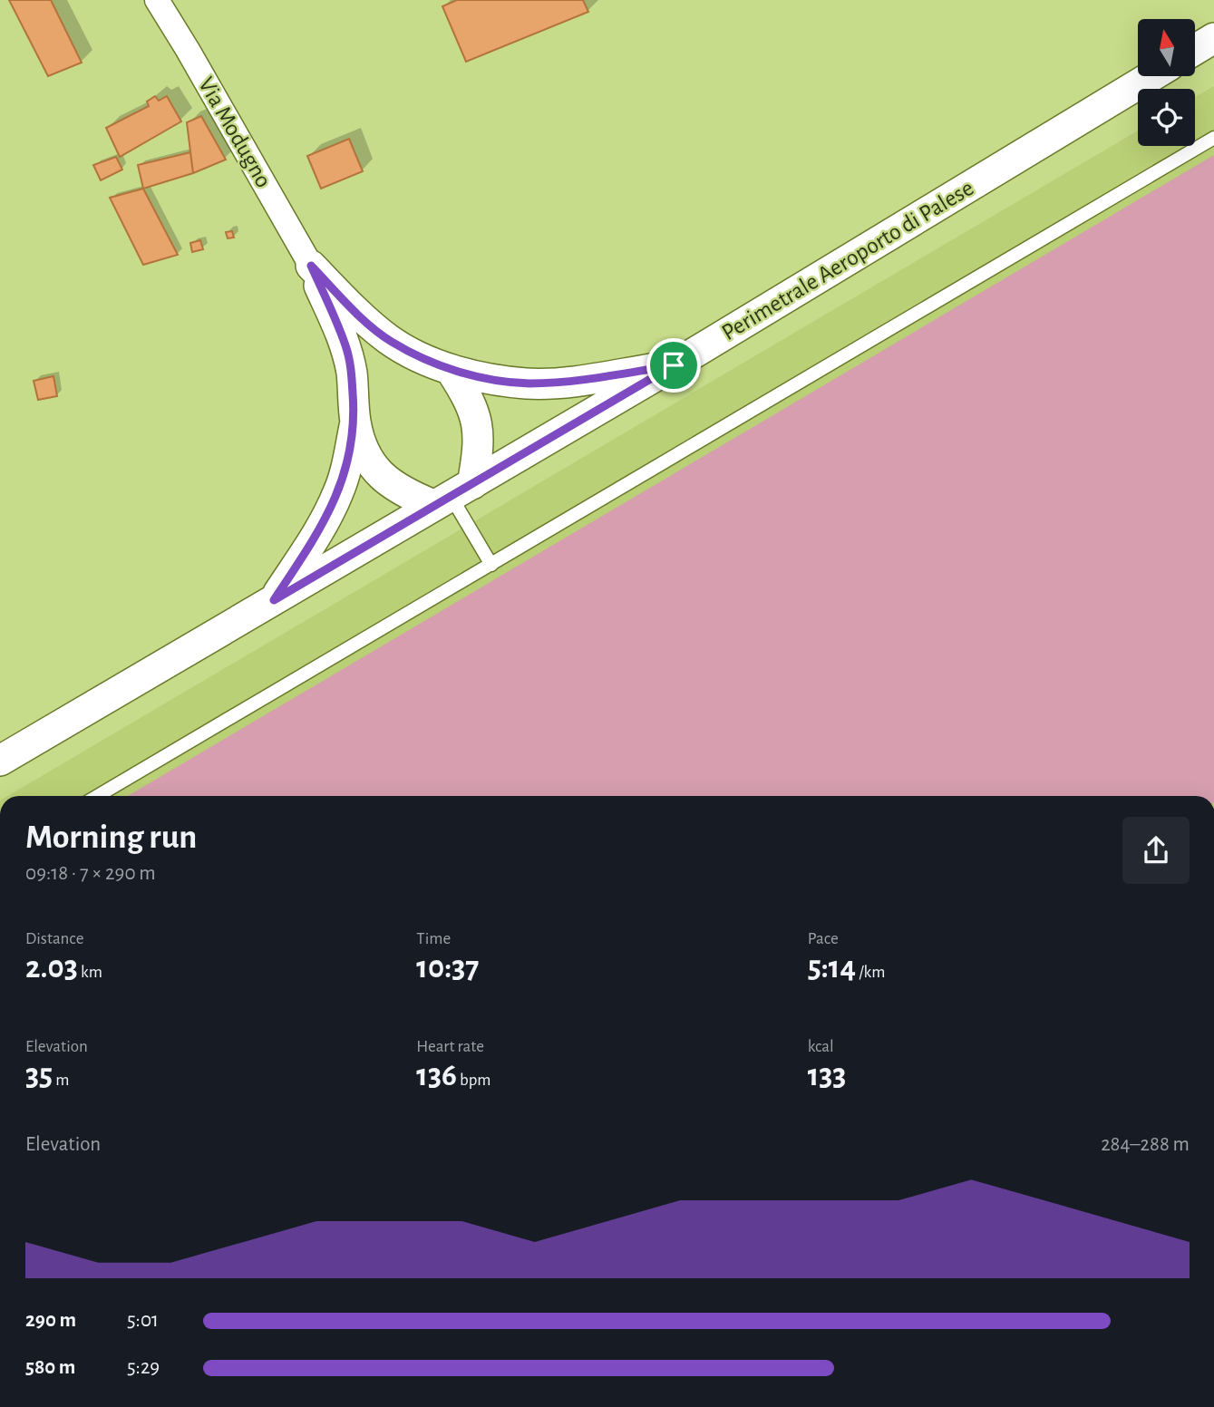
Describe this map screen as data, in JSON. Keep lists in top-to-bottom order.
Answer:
{
  "streets": {
    "street": ["Via Modugno", "Perimetrale Aeroporto di Palese"]
  },
  "north": "top",
  "page": {
    "heading": ["Morning run", "09:18 · 7 × 290 m"],
    "stats": [
      ["Distance", "2.03 km"],
      ["Time", "10:37"],
      ["Pace", "5:14 /km"],
      ["Elevation", "35 m"],
      ["Heart rate", "136 bpm"],
      ["kcal", "133"]
    ],
    "chart": ["Elevation", "284–288 m"],
    "list": [
      {
        "name": "290 m",
        "note": "5:01"
      },
      {
        "name": "580 m",
        "note": "5:29"
      }
    ]
  }
}
